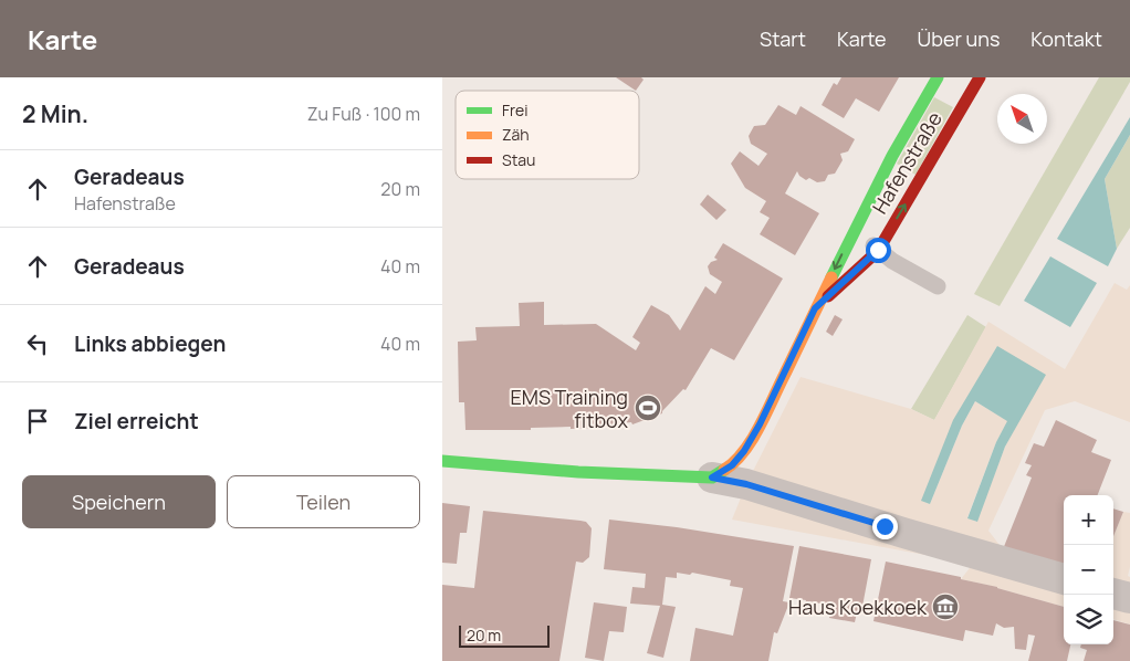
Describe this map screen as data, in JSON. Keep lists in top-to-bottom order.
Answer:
{
  "streets": {
    "street": ["Hafenstraße"]
  },
  "places": {
    "sports": ["EMS Training fitbox"],
    "museum": ["Haus Koekkoek"]
  },
  "legend": ["Frei", "Zäh", "Stau"],
  "scale_bar": "20 m",
  "north": "top left",
  "page": {
    "header": "Karte",
    "nav": [
      "Start",
      "Karte",
      "Über uns",
      "Kontakt"
    ],
    "heading": ["2 Min.", "Zu Fuß · 100 m"],
    "list": [
      ["Geradeaus", "Hafenstraße", "20 m"],
      ["Geradeaus", "40 m"],
      ["Links abbiegen", "40 m"],
      "Ziel erreicht"
    ],
    "buttons": ["Speichern", "Teilen"],
    "map_buttons": ["+", "−"],
    "scale": "20 m"
  }
}
